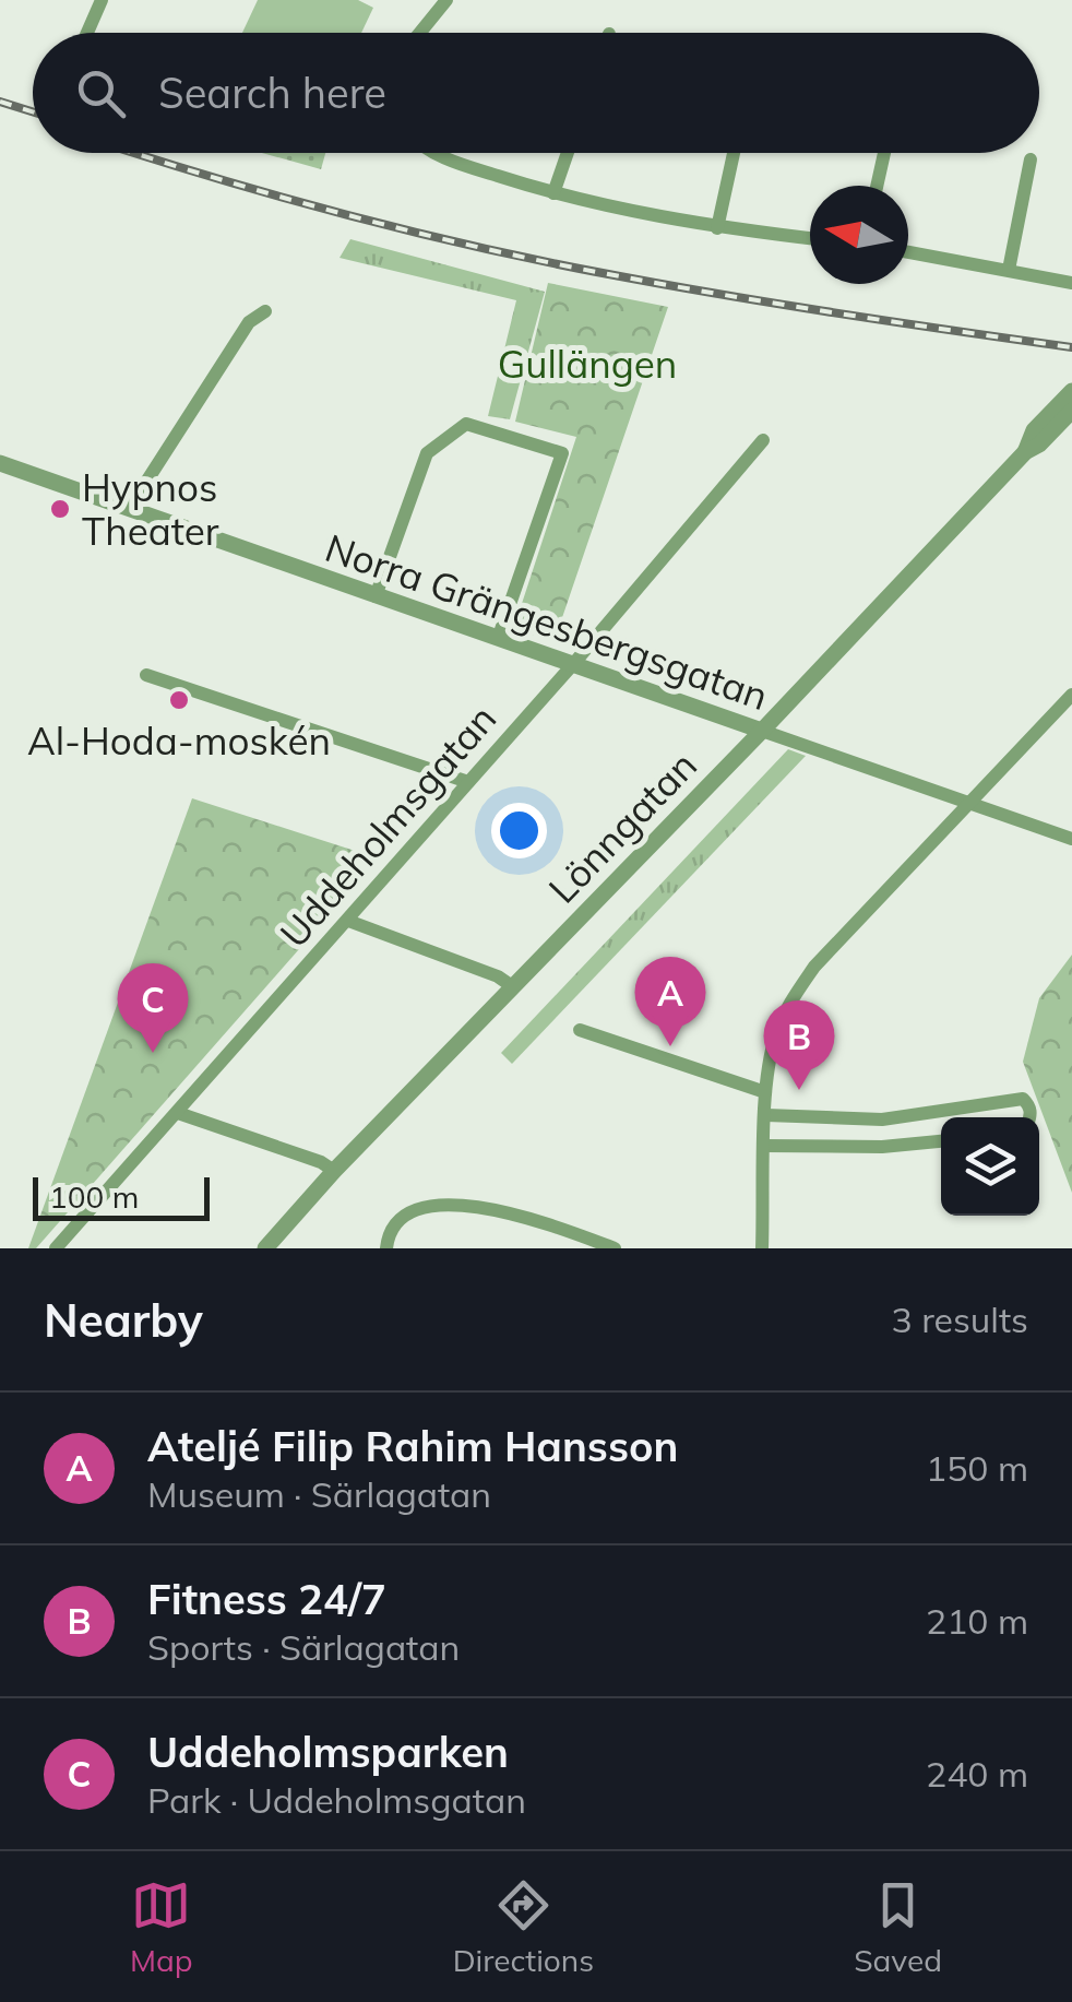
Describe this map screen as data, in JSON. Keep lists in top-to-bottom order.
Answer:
{
  "streets": {
    "street": ["Norra Grängesbergsgatan", "Uddeholmsgatan", "Lönngatan"]
  },
  "crossings": [
    ["Norra Grängesbergsgatan", "Uddeholmsgatan"],
    ["Norra Grängesbergsgatan", "Lönngatan"]
  ],
  "parks": ["Gullängen"],
  "places": ["Hypnos Theater", "Al-Hoda-moskén"],
  "scale_bar": "100 m",
  "north": "left",
  "page": {
    "search": "Search here",
    "pins": ["A", "C", "B"],
    "scale": "100 m",
    "heading": ["Nearby", "3 results"],
    "list": [
      {
        "mark": "A",
        "name": "Ateljé Filip Rahim Hansson",
        "note": "Museum · Särlagatan",
        "value": "150 m"
      },
      {
        "mark": "B",
        "name": "Fitness 24/7",
        "note": "Sports · Särlagatan",
        "value": "210 m"
      },
      {
        "mark": "C",
        "name": "Uddeholmsparken",
        "note": "Park · Uddeholmsgatan",
        "value": "240 m"
      }
    ],
    "nav": ["Map", "Directions", "Saved"]
  }
}
